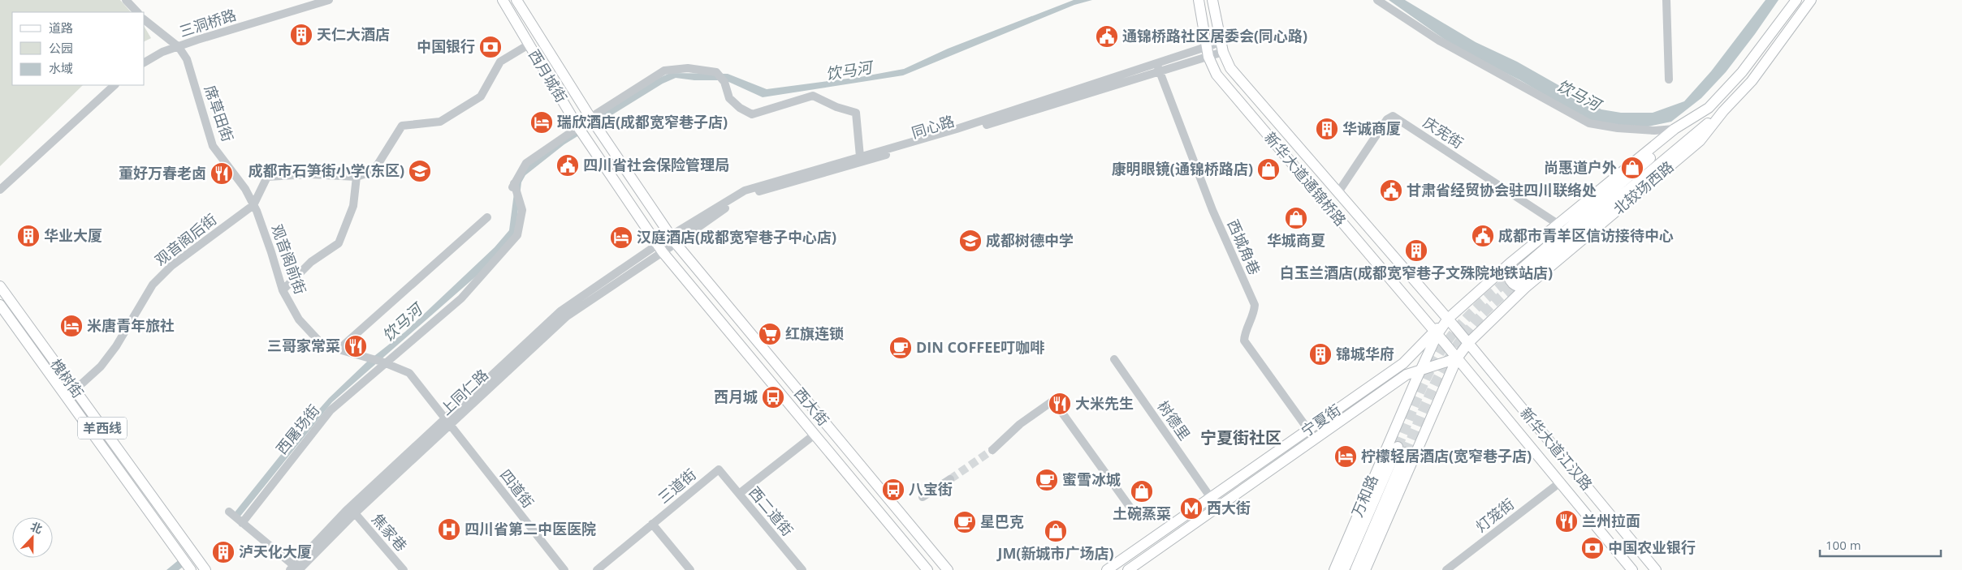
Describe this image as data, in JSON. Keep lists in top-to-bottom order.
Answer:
{
  "streets": {
    "main road": [
      "西月城街",
      "新华大道通锦桥路",
      "北较场西路",
      "槐树街",
      "西大街",
      "宁夏街",
      "羊西线",
      "新华大道江汉路",
      "万和路"
    ],
    "street": [
      "三洞桥路",
      "席草田街",
      "同心路",
      "庆宪街",
      "观音阁后街",
      "西城角巷",
      "观音阁前街",
      "上同仁路",
      "树德里",
      "西屠场街",
      "三道街",
      "四道街",
      "西二道街",
      "灯笼街",
      "焦家巷"
    ]
  },
  "crossings": [
    ["三洞桥路", "席草田街"],
    ["西月城街", "同心路"],
    ["西月城街", "上同仁路"],
    ["西月城街", "西大街"],
    ["西月城街", "西屠场街"],
    ["席草田街", "观音阁后街"],
    ["席草田街", "观音阁前街"],
    ["同心路", "新华大道通锦桥路"],
    ["同心路", "西城角巷"],
    ["同心路", "上同仁路"],
    ["同心路", "西大街"],
    ["庆宪街", "新华大道通锦桥路"],
    ["庆宪街", "北较场西路"],
    ["新华大道通锦桥路", "北较场西路"],
    ["新华大道通锦桥路", "宁夏街"],
    ["新华大道通锦桥路", "新华大道江汉路"],
    ["新华大道通锦桥路", "万和路"],
    ["北较场西路", "宁夏街"],
    ["北较场西路", "新华大道江汉路"],
    ["北较场西路", "万和路"],
    ["观音阁后街", "观音阁前街"],
    ["观音阁后街", "槐树街"],
    ["西城角巷", "宁夏街"],
    ["观音阁前街", "西屠场街"],
    ["观音阁前街", "四道街"],
    ["上同仁路", "西大街"],
    ["上同仁路", "四道街"],
    ["上同仁路", "焦家巷"],
    ["树德里", "宁夏街"],
    ["宁夏街", "新华大道江汉路"],
    ["宁夏街", "万和路"],
    ["西屠场街", "四道街"],
    ["新华大道江汉路", "万和路"],
    ["新华大道江汉路", "灯笼街"],
    ["三道街", "西二道街"]
  ],
  "districts": ["宁夏街社区"],
  "water": ["饮马河"],
  "places": {
    "building": [
      "天仁大酒店",
      "华诚商厦",
      "华业大厦",
      "白玉兰酒店(成都宽窄巷子文殊院地铁站店)",
      "锦城华府",
      "泸天化大厦"
    ],
    "public building": [
      "通锦桥路社区居委会(同心路)",
      "四川省社会保险管理局",
      "甘肃省经贸协会驻四川联络处",
      "成都市青羊区信访接待中心"
    ],
    "bank": ["中国银行", "中国农业银行"],
    "hotel": [
      "瑞欣酒店(成都宽窄巷子店)",
      "汉庭酒店(成都宽窄巷子中心店)",
      "米唐青年旅社",
      "柠檬轻居酒店(宽窄巷子店)"
    ],
    "shop": [
      "尚惠道户外",
      "康明眼镜(通锦桥路店)",
      "华城商夏",
      "土碗蒸菜",
      "JM(新城市广场店)"
    ],
    "school or university": ["成都市石笋街小学(东区)", "成都树德中学"],
    "restaurant": [
      "董好万春老卤",
      "三哥家常菜",
      "大米先生",
      "兰州拉面"
    ],
    "supermarket": ["红旗连锁"],
    "cafe": ["DIN COFFEE叮咖啡", "蜜雪冰城", "星巴克"],
    "bus stop": ["西月城", "八宝街"],
    "metro station": ["西大街"],
    "hospital": ["四川省第二中医医院"]
  },
  "legend": ["道路", "公园", "水域"],
  "scale_bar": "100 m",
  "north": "top"
}
